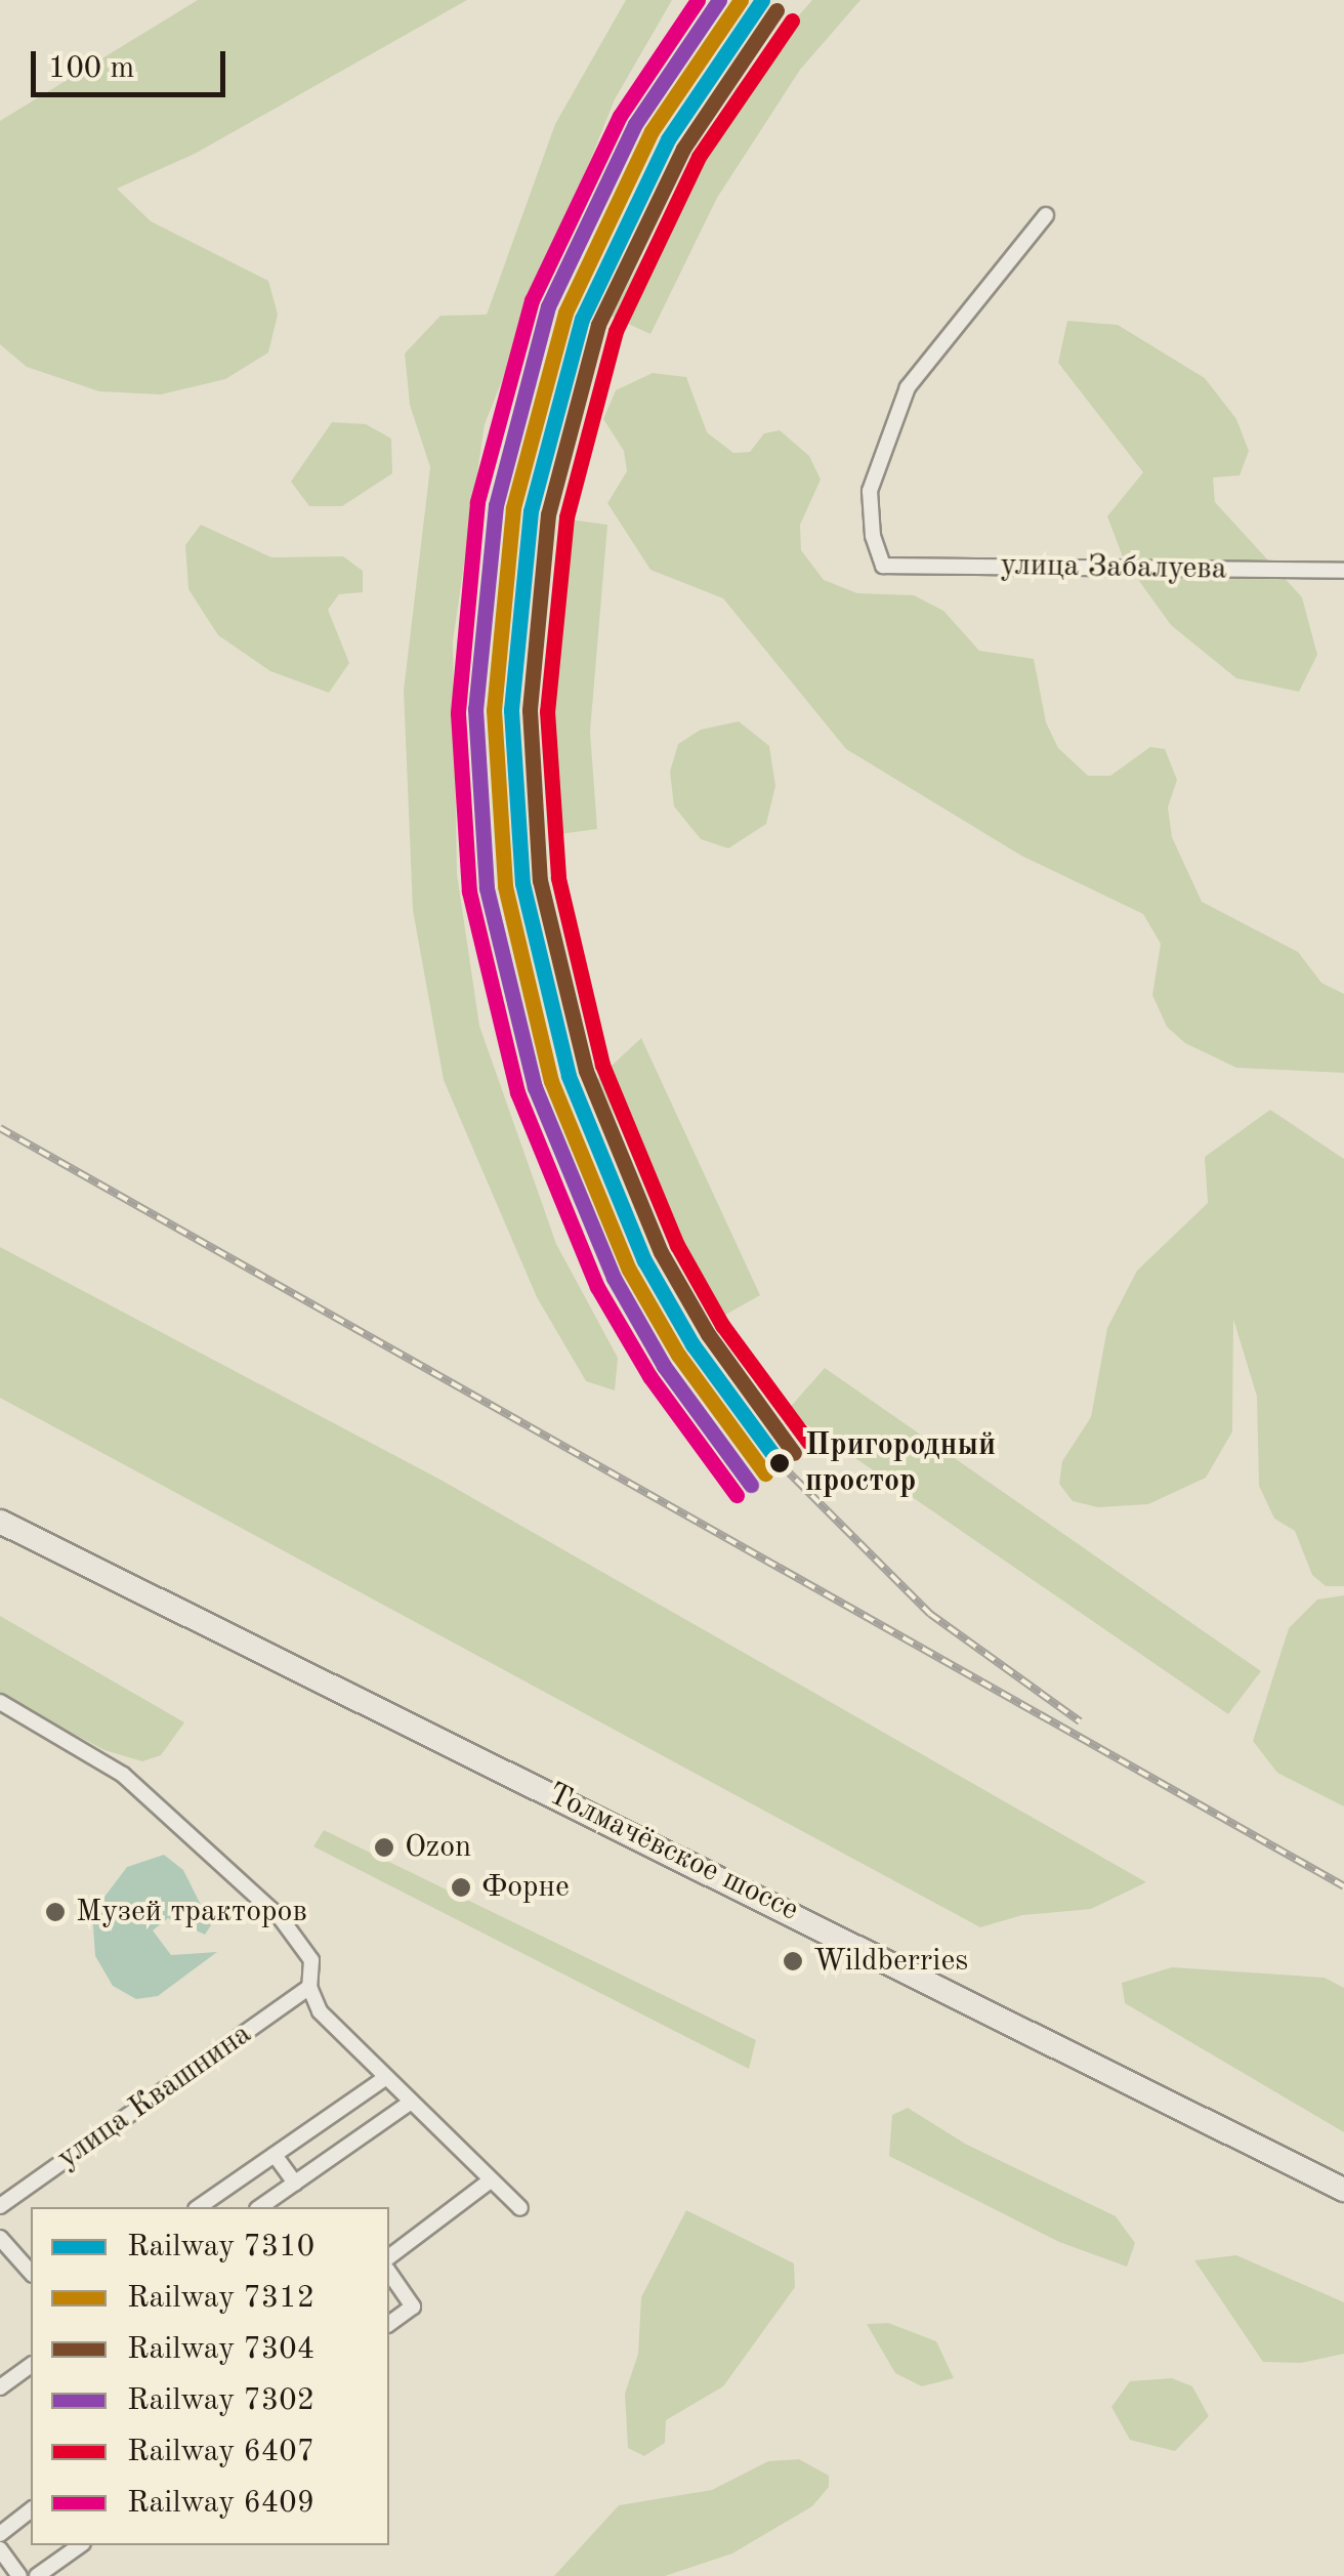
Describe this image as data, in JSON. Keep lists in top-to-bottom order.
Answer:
{
  "streets": {
    "main road": ["Толмачёвское шоссе"],
    "street": ["улица Забалуева", "улица Квашнина"]
  },
  "places": [
    "Пригородный простор",
    "Ozon",
    "Форне",
    "Музей тракторов",
    "Wildberries"
  ],
  "lines": [
    "rail line 7310",
    "rail line 7312",
    "rail line 7302",
    "rail line 6409",
    "rail line 7304",
    "rail line 6407"
  ],
  "legend": [
    "Railway 7310",
    "Railway 7312",
    "Railway 7304",
    "Railway 7302",
    "Railway 6407",
    "Railway 6409"
  ],
  "scale_bar": "100 m"
}
